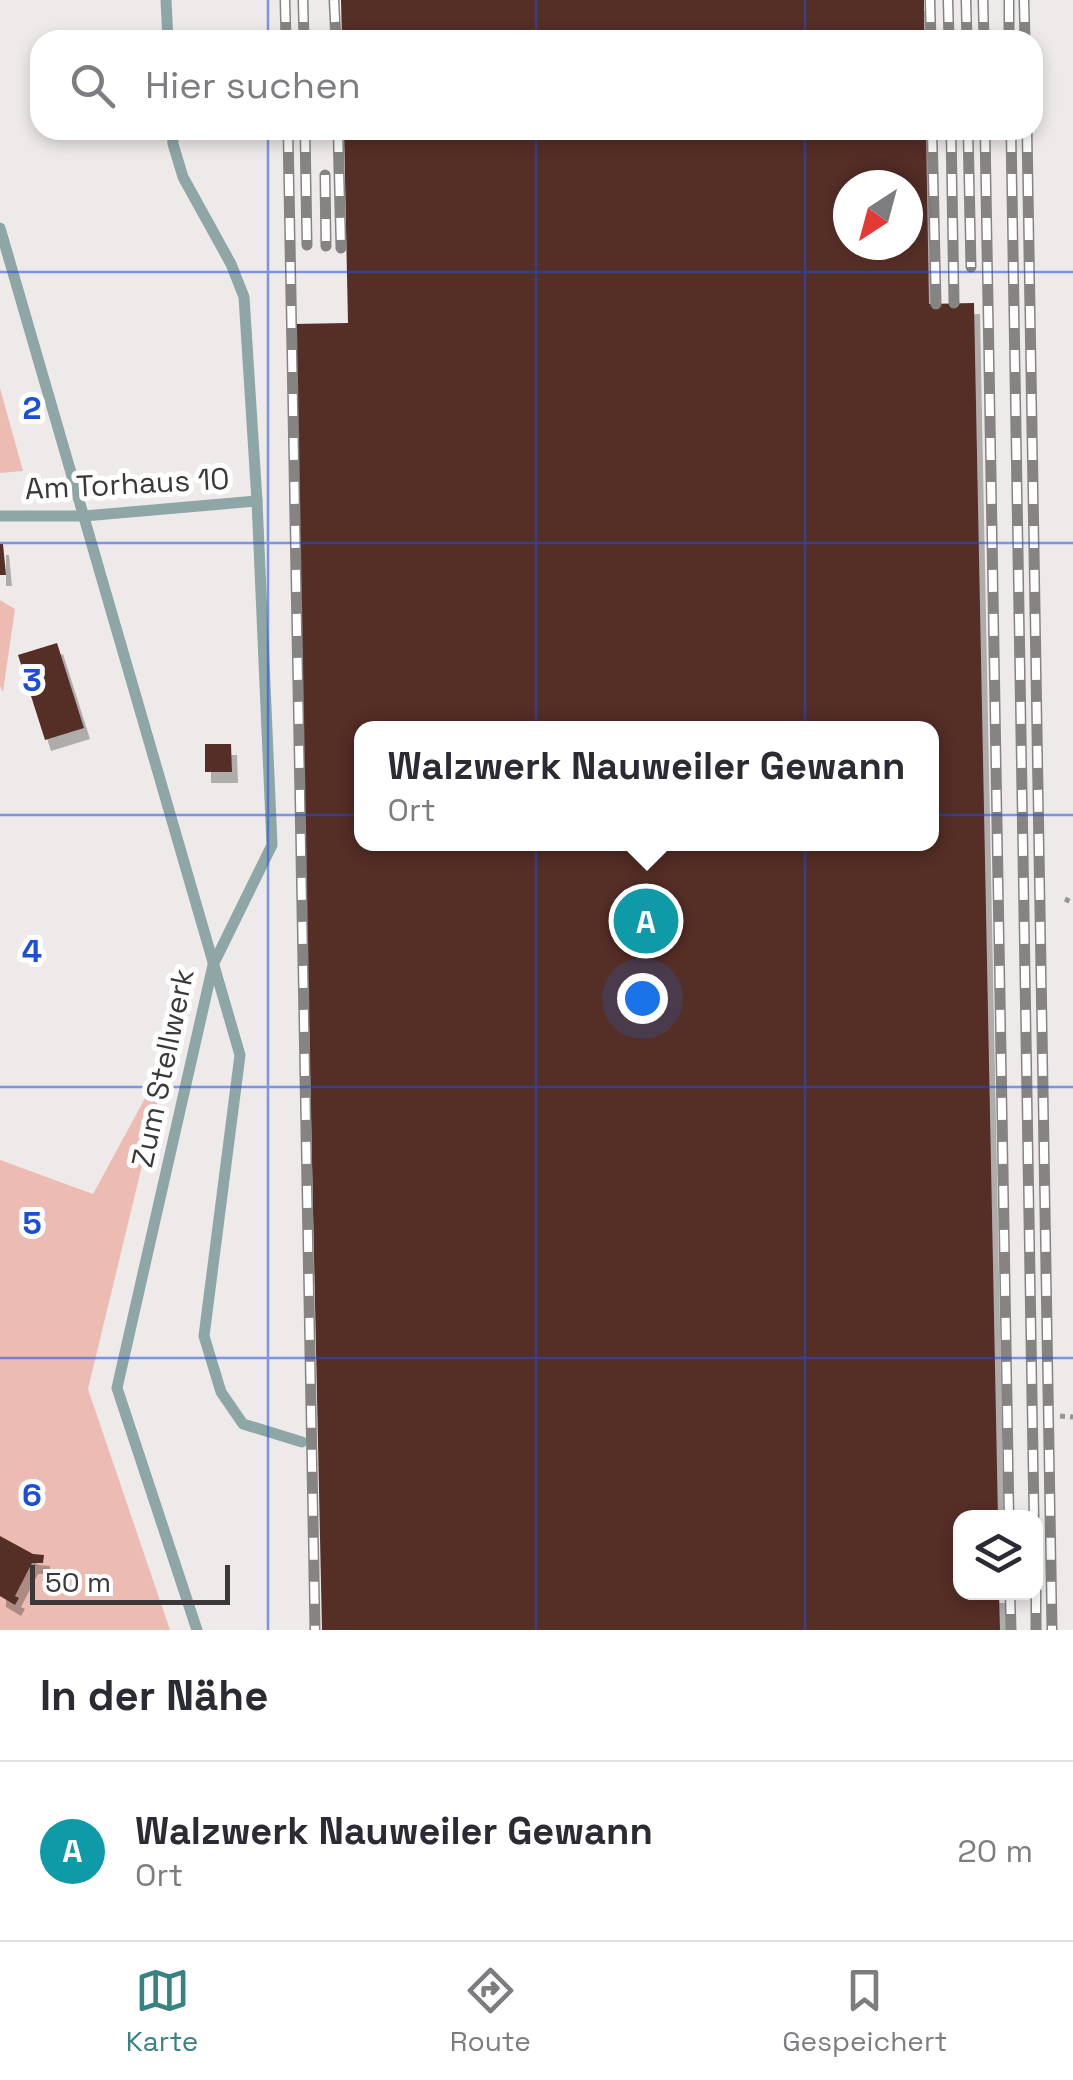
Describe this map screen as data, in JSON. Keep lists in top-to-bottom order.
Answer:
{
  "streets": {
    "lane": ["Am Torhaus 10", "Zum Stellwerk"]
  },
  "crossings": [
    ["Am Torhaus 10", "Zum Stellwerk"]
  ],
  "scale_bar": "50 m",
  "north": "bottom left",
  "page": {
    "search": "Hier suchen",
    "popup": ["Walzwerk Nauweiler Gewann", "Ort"],
    "pins": "A",
    "scale": "50 m",
    "heading": "In der Nähe",
    "list": [
      {
        "mark": "A",
        "name": "Walzwerk Nauweiler Gewann",
        "note": "Ort",
        "value": "20 m"
      }
    ],
    "nav": ["Karte", "Route", "Gespeichert"]
  },
  "grid": {
    "rows": [
      "2",
      "3",
      "4",
      "5",
      "6"
    ]
  }
}
